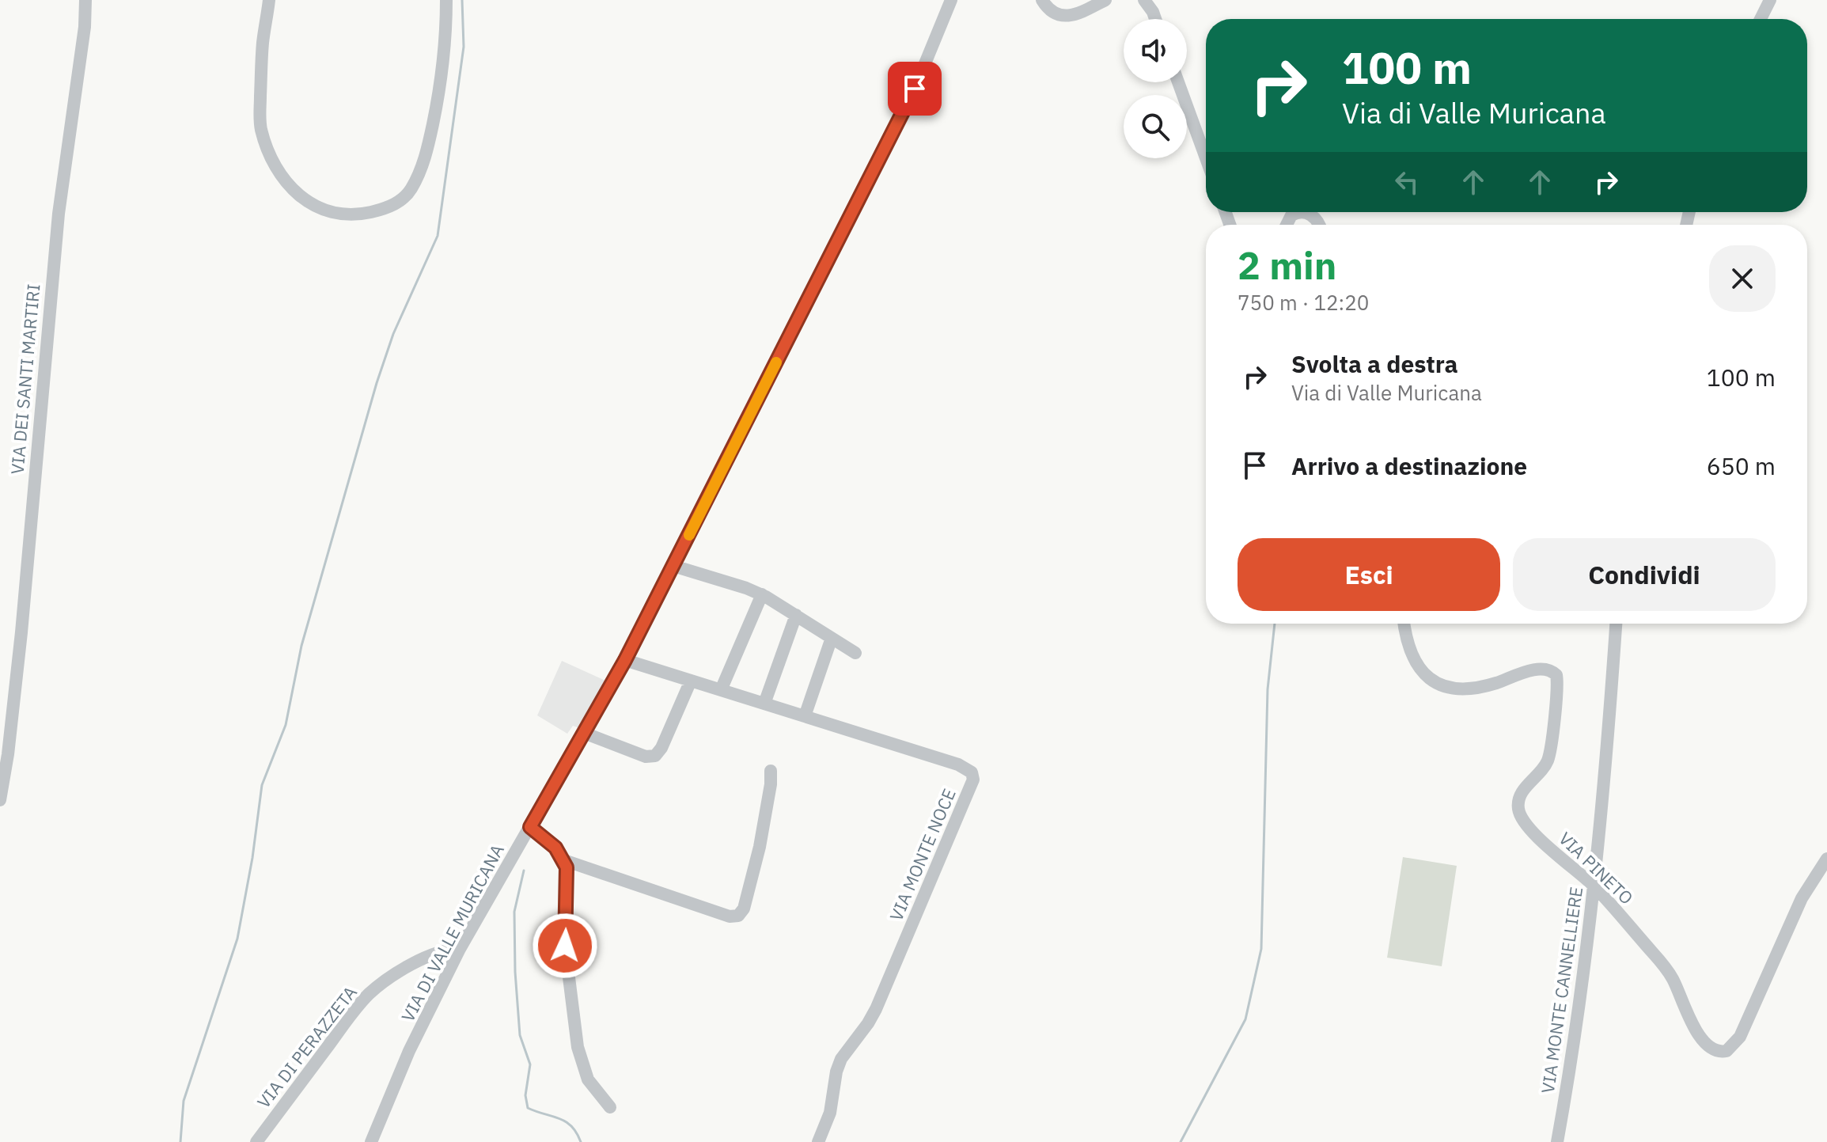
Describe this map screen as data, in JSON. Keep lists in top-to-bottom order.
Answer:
{
  "streets": {
    "street": [
      "VIA DEI SANTI MARTIRI",
      "VIA MONTE NOCE",
      "VIA PINETO",
      "VIA DI VALLE MURICANA",
      "VIA MONTE CANNELLIERE",
      "VIA DI PERAZZETA"
    ]
  },
  "crossings": [
    ["VIA MONTE NOCE", "VIA DI VALLE MURICANA"],
    ["VIA PINETO", "VIA MONTE CANNELLIERE"],
    ["VIA DI VALLE MURICANA", "VIA DI PERAZZETA"]
  ],
  "page": {
    "turn": ["100 m", "Via di Valle Muricana"],
    "heading": ["2 min", "750 m · 12:20"],
    "list": [
      {
        "name": "Svolta a destra",
        "note": "Via di Valle Muricana",
        "value": "100 m"
      },
      {
        "name": "Arrivo a destinazione",
        "value": "650 m"
      }
    ],
    "buttons": ["Esci", "Condividi"]
  }
}
